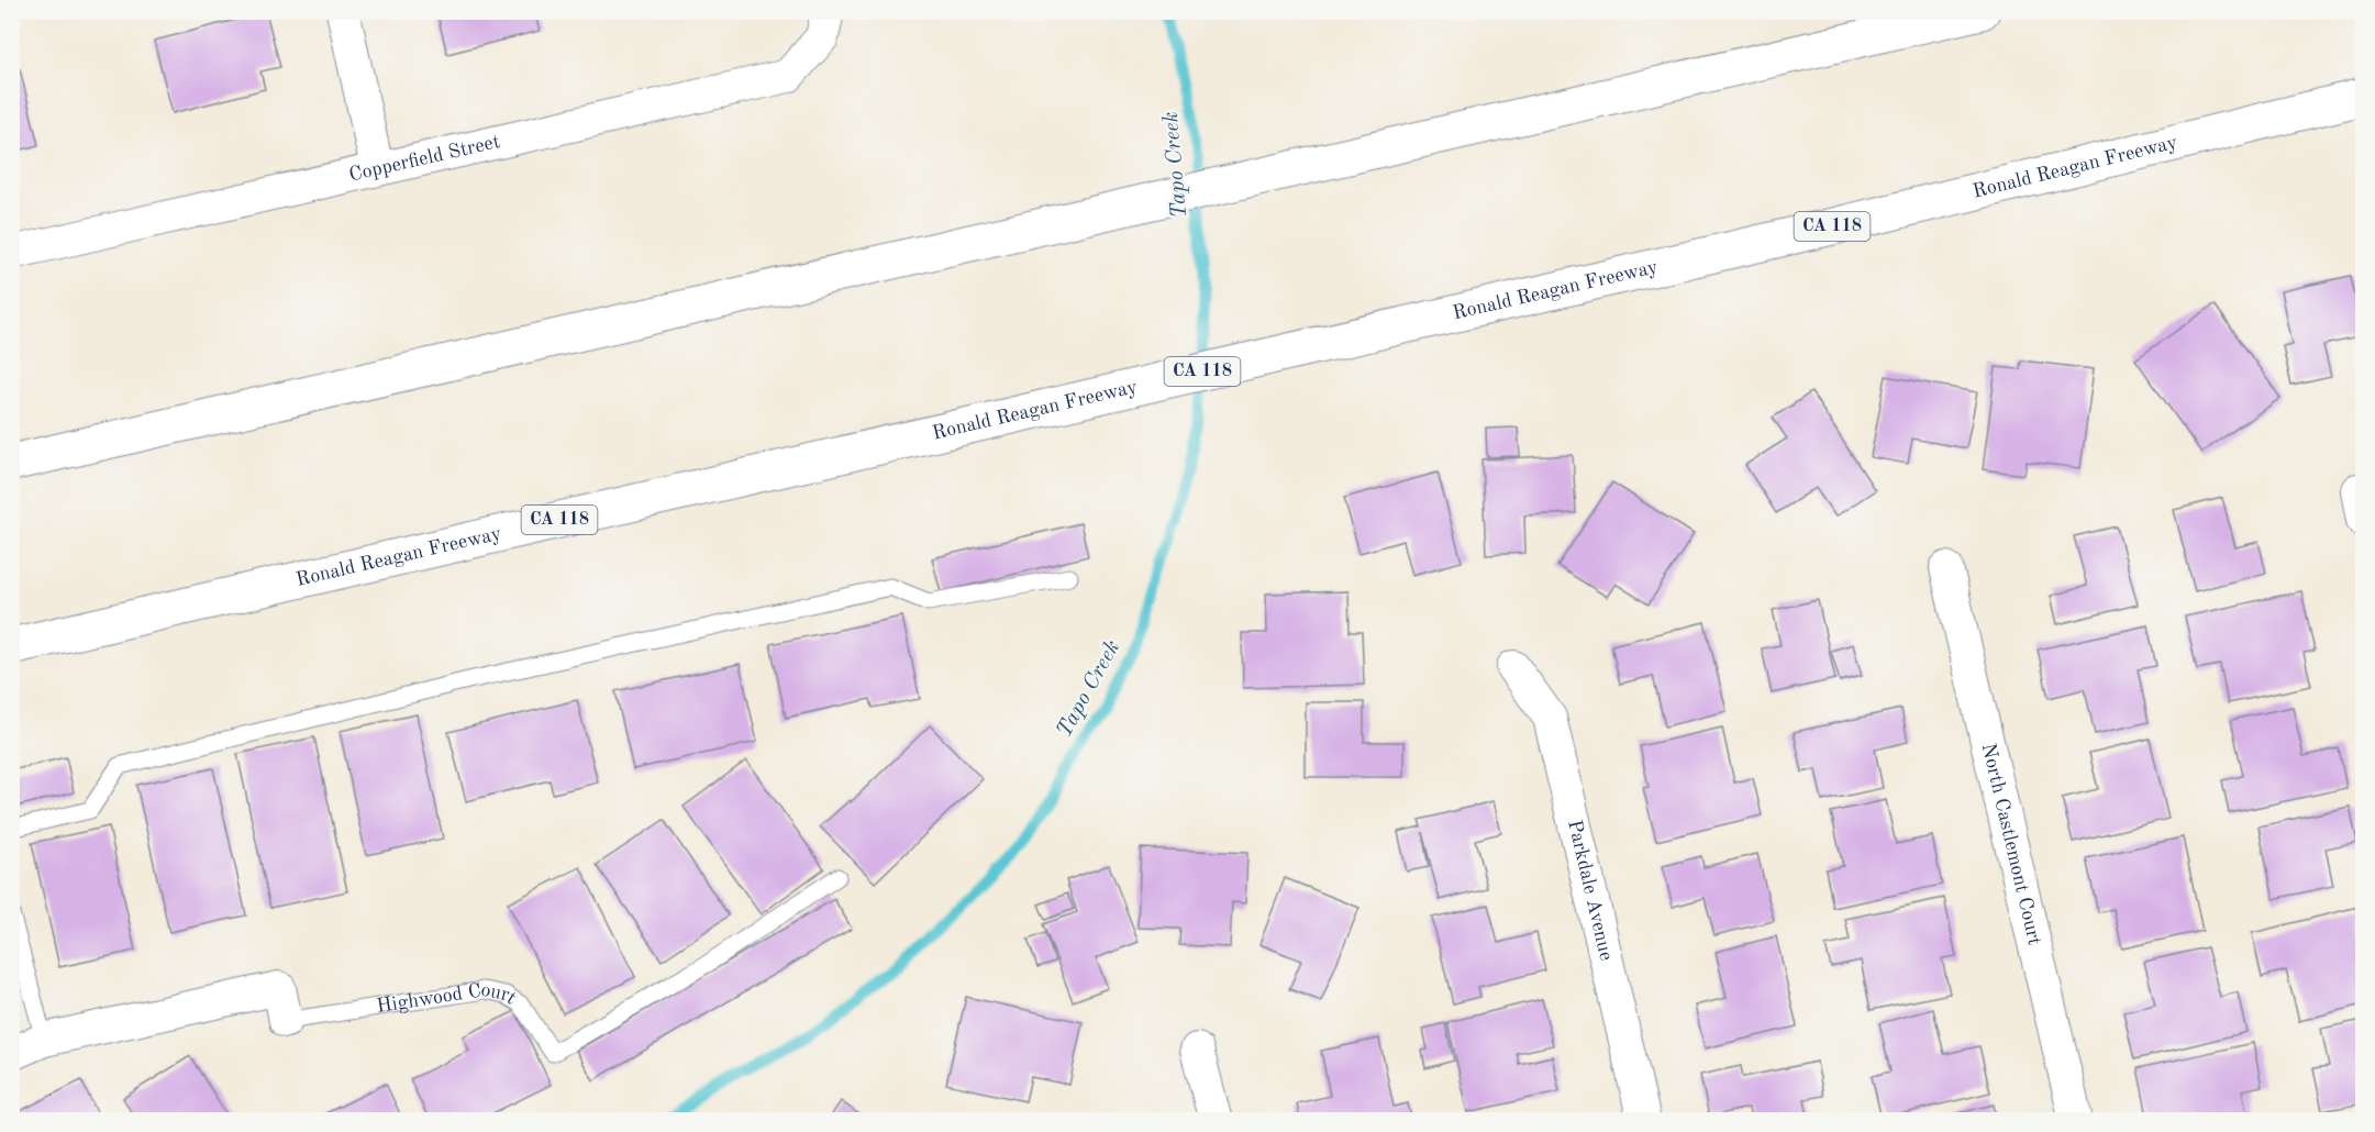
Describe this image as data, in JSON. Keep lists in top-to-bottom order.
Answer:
{
  "streets": {
    "highway": ["Ronald Reagan Freeway", "CA 118"],
    "street": [
      "Copperfield Street",
      "North Castlemont Court",
      "Parkdale Avenue",
      "Highwood Court"
    ]
  },
  "water": ["Tapo Creek"]
}
